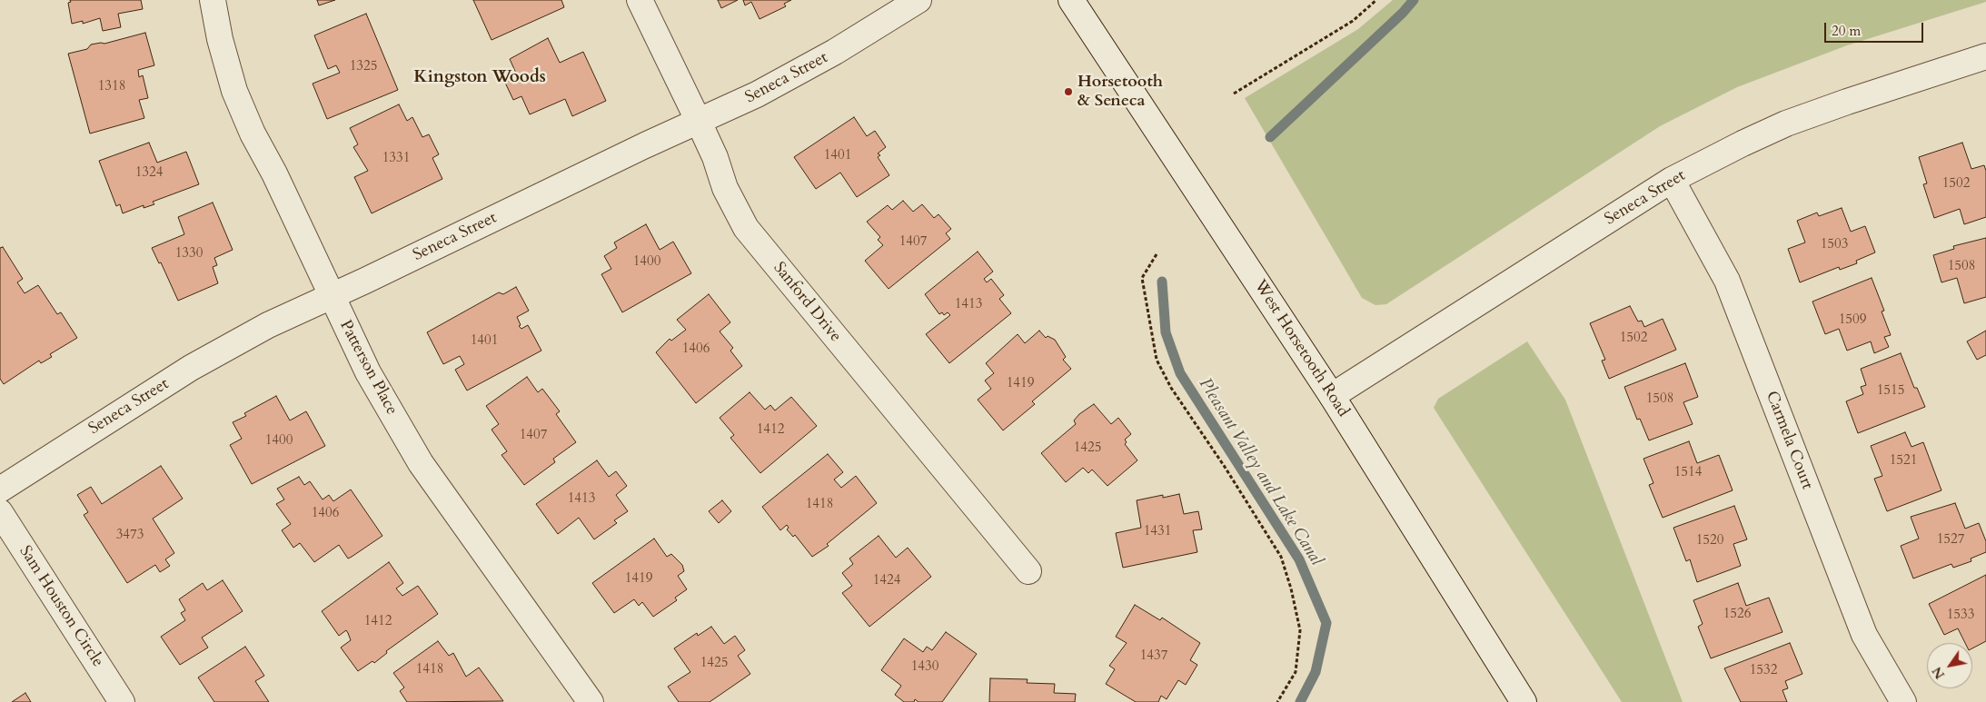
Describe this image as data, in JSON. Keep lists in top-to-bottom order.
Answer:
{
  "streets": {
    "street": [
      "Seneca Street",
      "Sanford Drive",
      "West Horsetooth Road",
      "Patterson Place",
      "Carmela Court",
      "Sam Houston Circle"
    ]
  },
  "crossings": [
    ["Seneca Street", "Sanford Drive"],
    ["Seneca Street", "West Horsetooth Road"],
    ["Seneca Street", "Patterson Place"],
    ["Seneca Street", "Carmela Court"]
  ],
  "districts": ["Kingston Woods"],
  "water": ["Pleasant Valley and Lake Canal"],
  "places": ["Horsetooth & Seneca"],
  "house_numbers": [
    "1325",
    "1318",
    "1401",
    "1331",
    "1324",
    "1502",
    "1407",
    "1503",
    "1330",
    "1400",
    "1508",
    "1413",
    "1509",
    "1502",
    "1401",
    "1406",
    "1419",
    "1515",
    "1508",
    "1412",
    "1407",
    "1400",
    "1425",
    "1521",
    "1514",
    "1413",
    "1418",
    "1406",
    "1431",
    "3473",
    "1527",
    "1520",
    "1419",
    "1424",
    "1526",
    "1533",
    "1412",
    "1437",
    "1425",
    "1430",
    "1418",
    "1532"
  ],
  "scale_bar": "20 m",
  "north": "bottom left"
}
